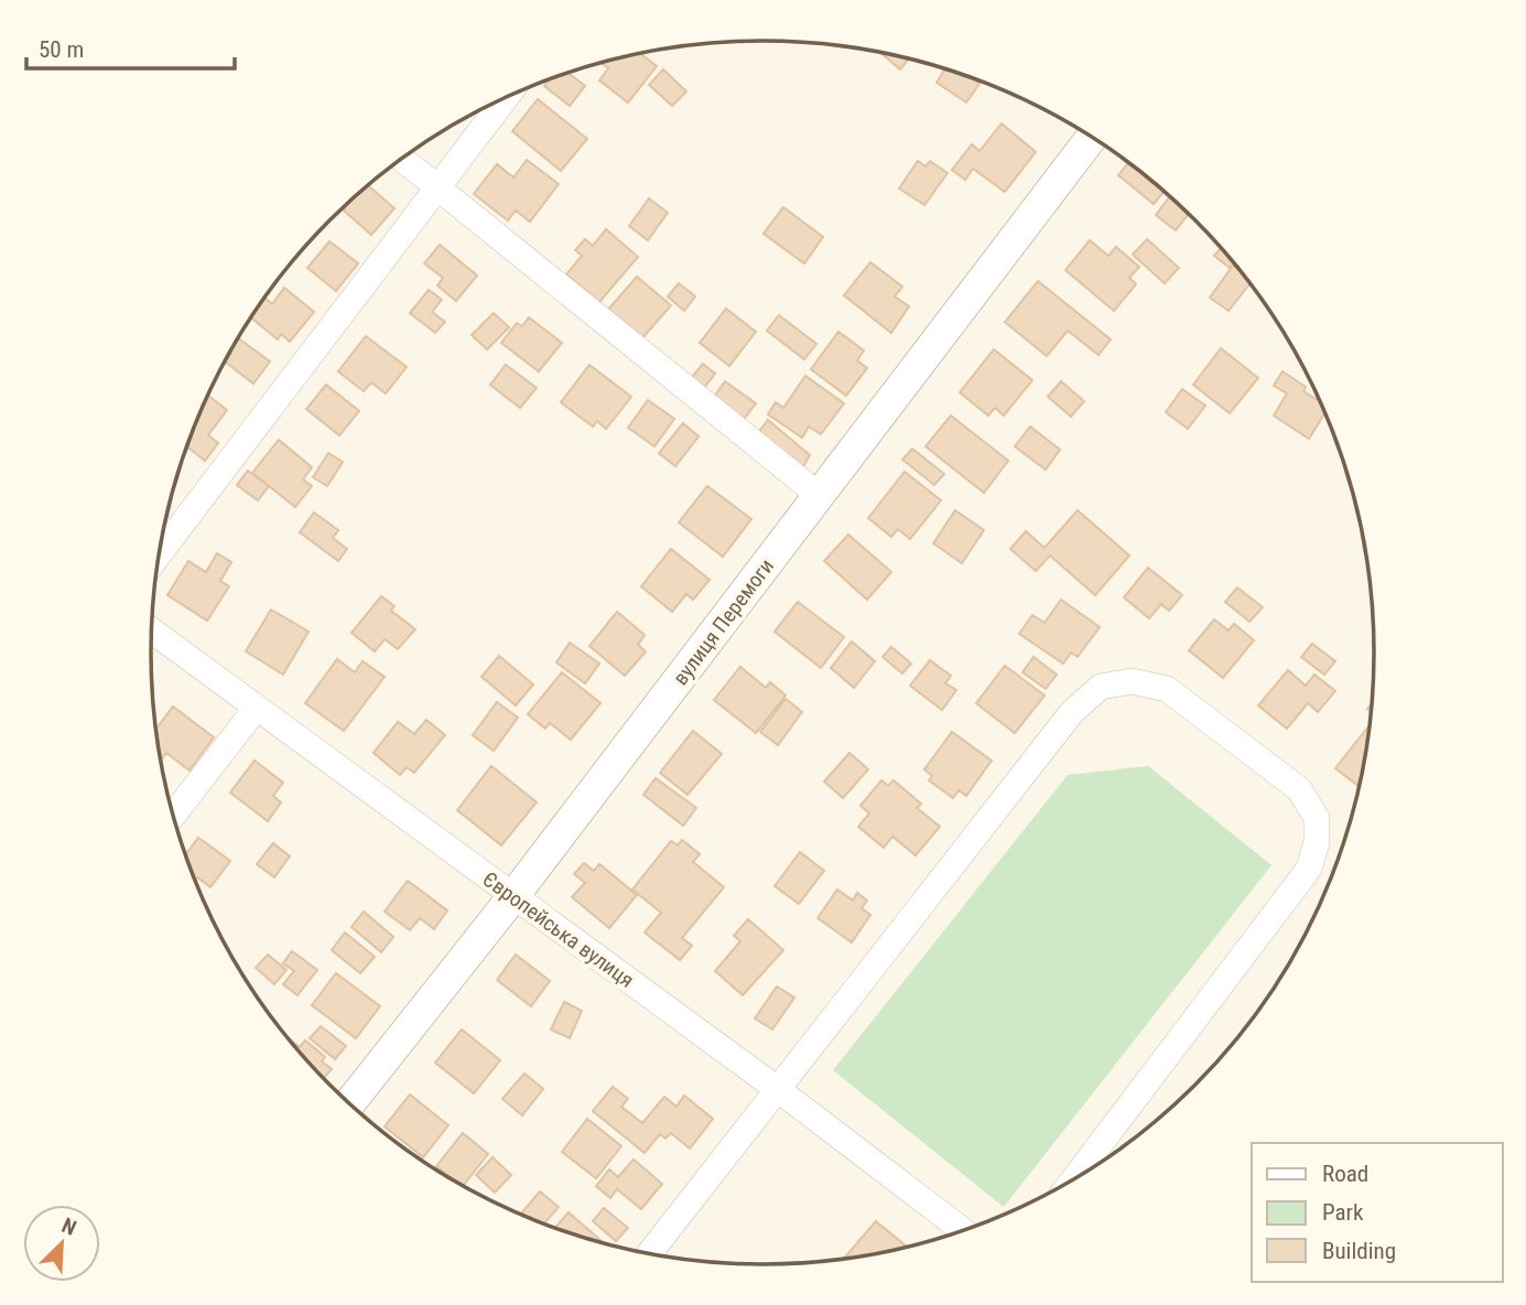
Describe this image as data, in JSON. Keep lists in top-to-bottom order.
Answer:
{
  "streets": {
    "street": ["вулиця Перемоги", "Європейська вулиця"]
  },
  "crossings": [
    ["вулиця Перемоги", "Європейська вулиця"]
  ],
  "legend": ["Road", "Park", "Building"],
  "scale_bar": "50 m",
  "north": "top right"
}
